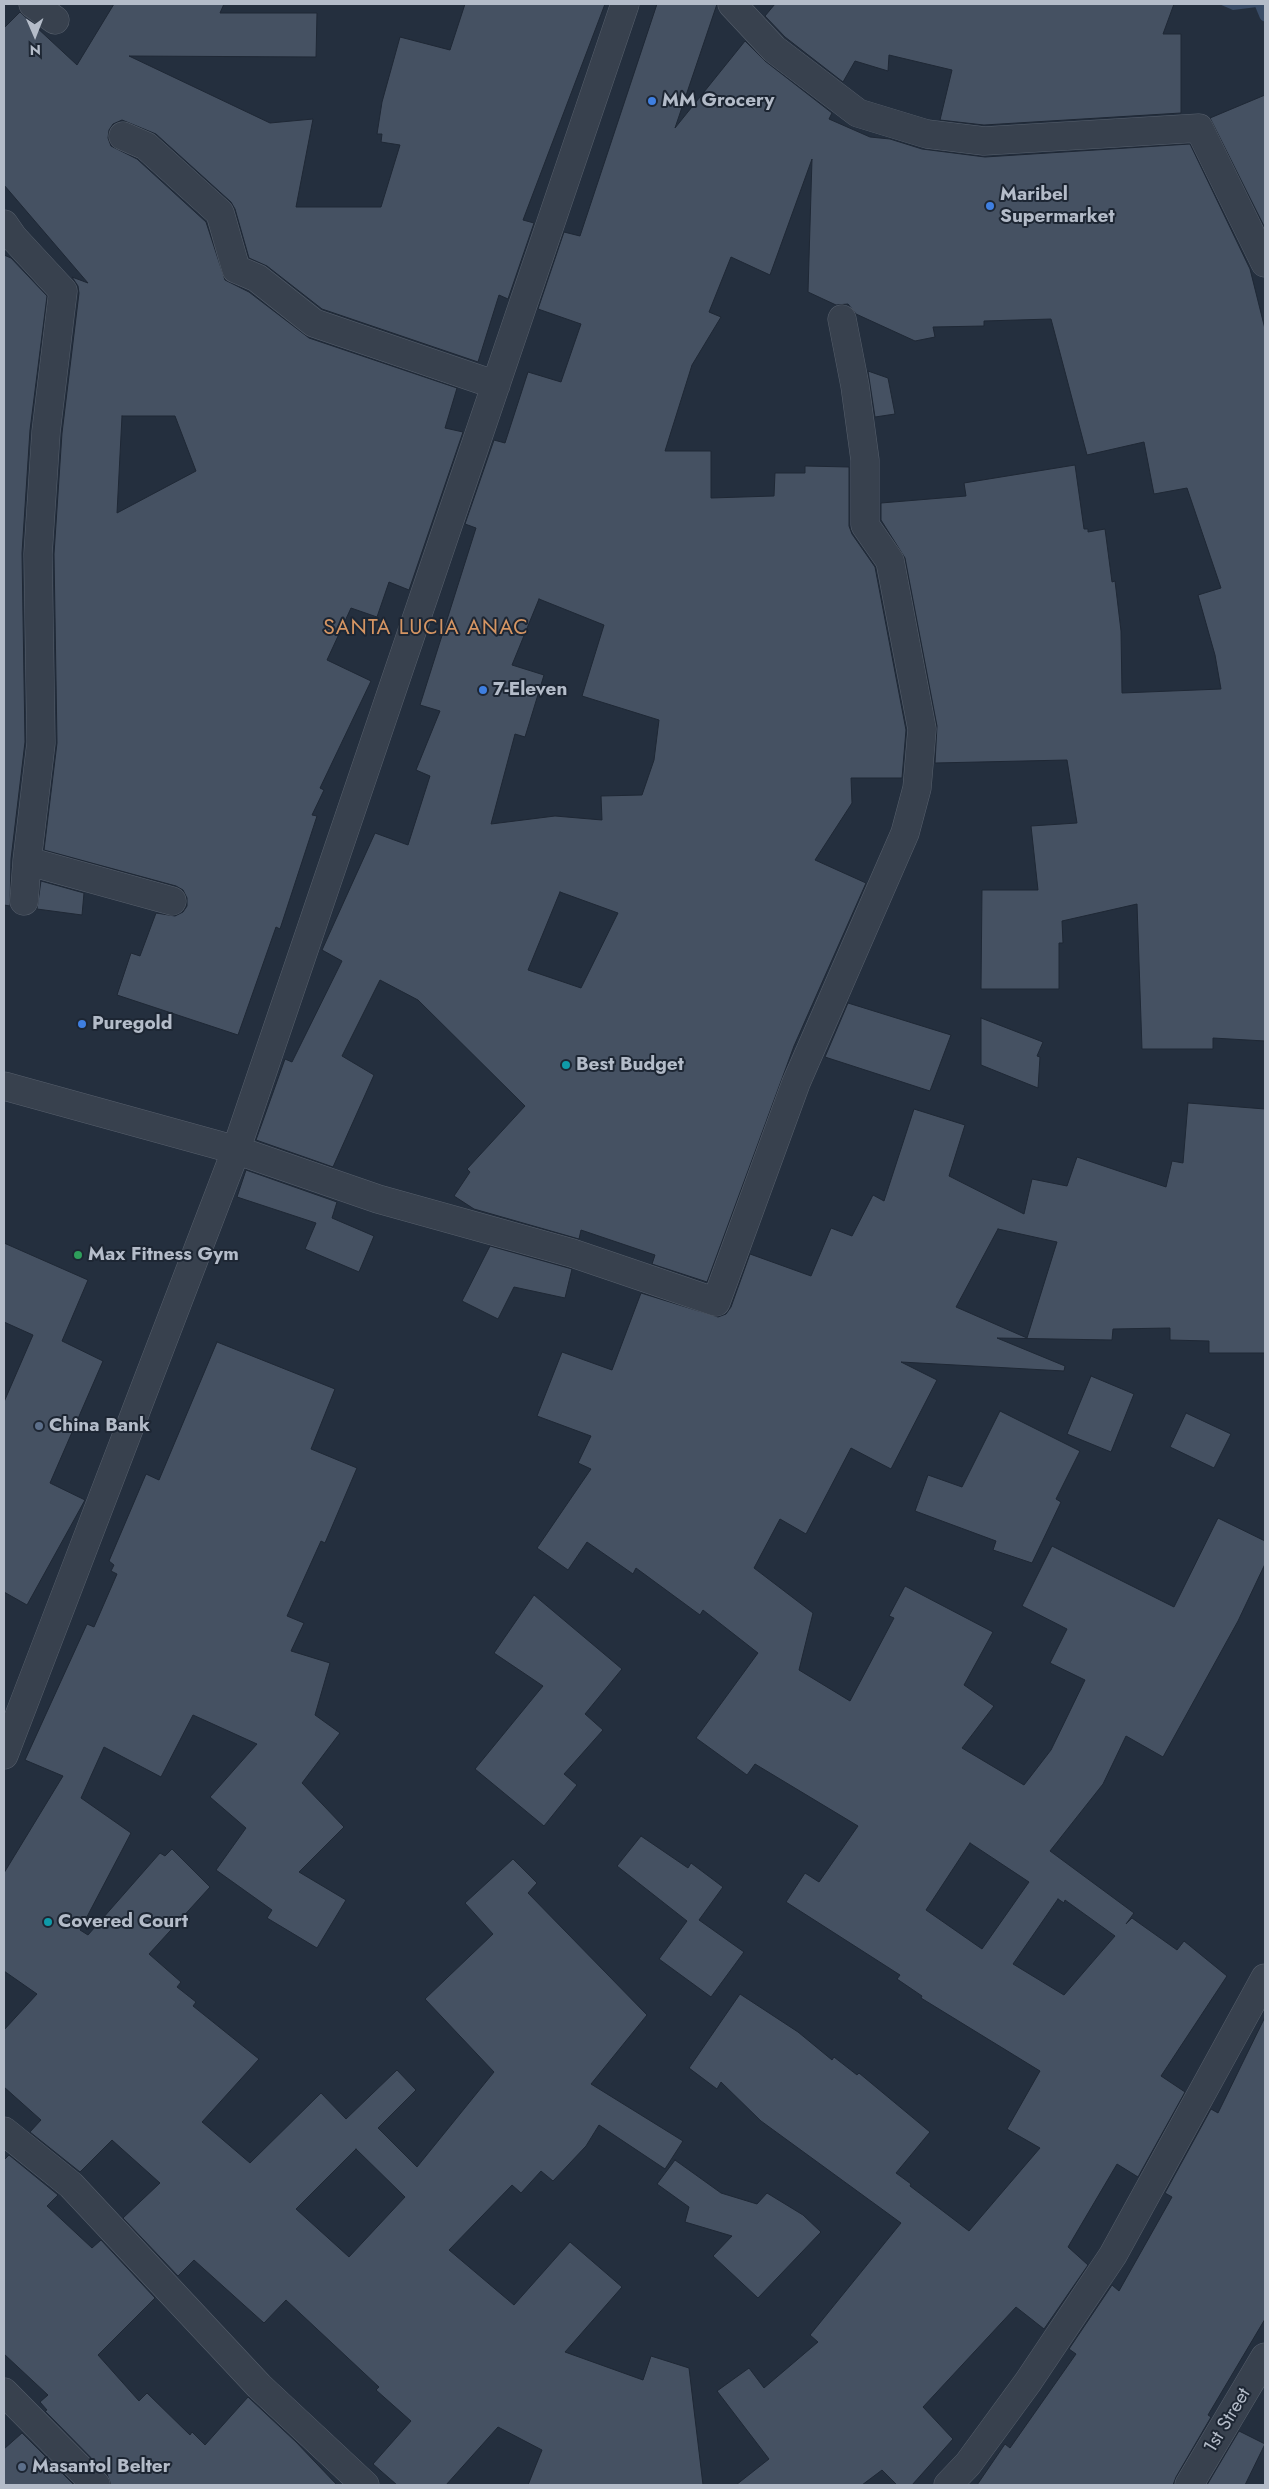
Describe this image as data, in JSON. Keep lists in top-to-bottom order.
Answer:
{
  "streets": {
    "street": ["1st Street"]
  },
  "districts": ["SANTA LUCIA ANAC"],
  "places": [
    "MM Grocery",
    "Maribel Supermarket",
    "7-Eleven",
    "Puregold",
    "Best Budget",
    "Max Fitness Gym",
    "China Bank",
    "Covered Court",
    "Masantol Belter"
  ],
  "north": "bottom"
}
